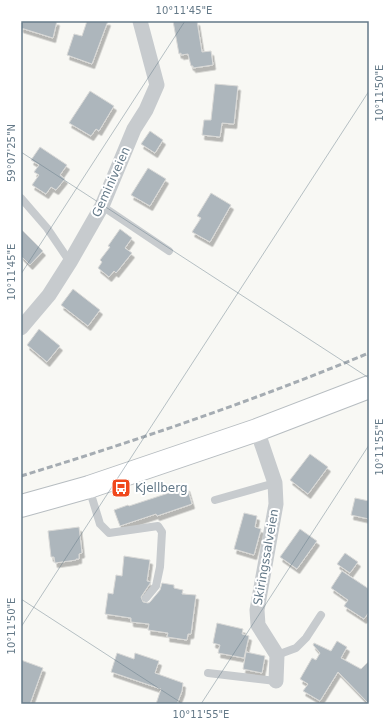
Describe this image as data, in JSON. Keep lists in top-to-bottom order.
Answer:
{
  "streets": {
    "street": ["Geminiveien", "Skiringssalveien"]
  },
  "places": {
    "bus stop": ["Kjellberg"]
  },
  "coordinates": [
    "10°11'45\"E",
    "10°11'50\"E",
    "59°07'25\"N",
    "10°11'55\"E"
  ]
}
